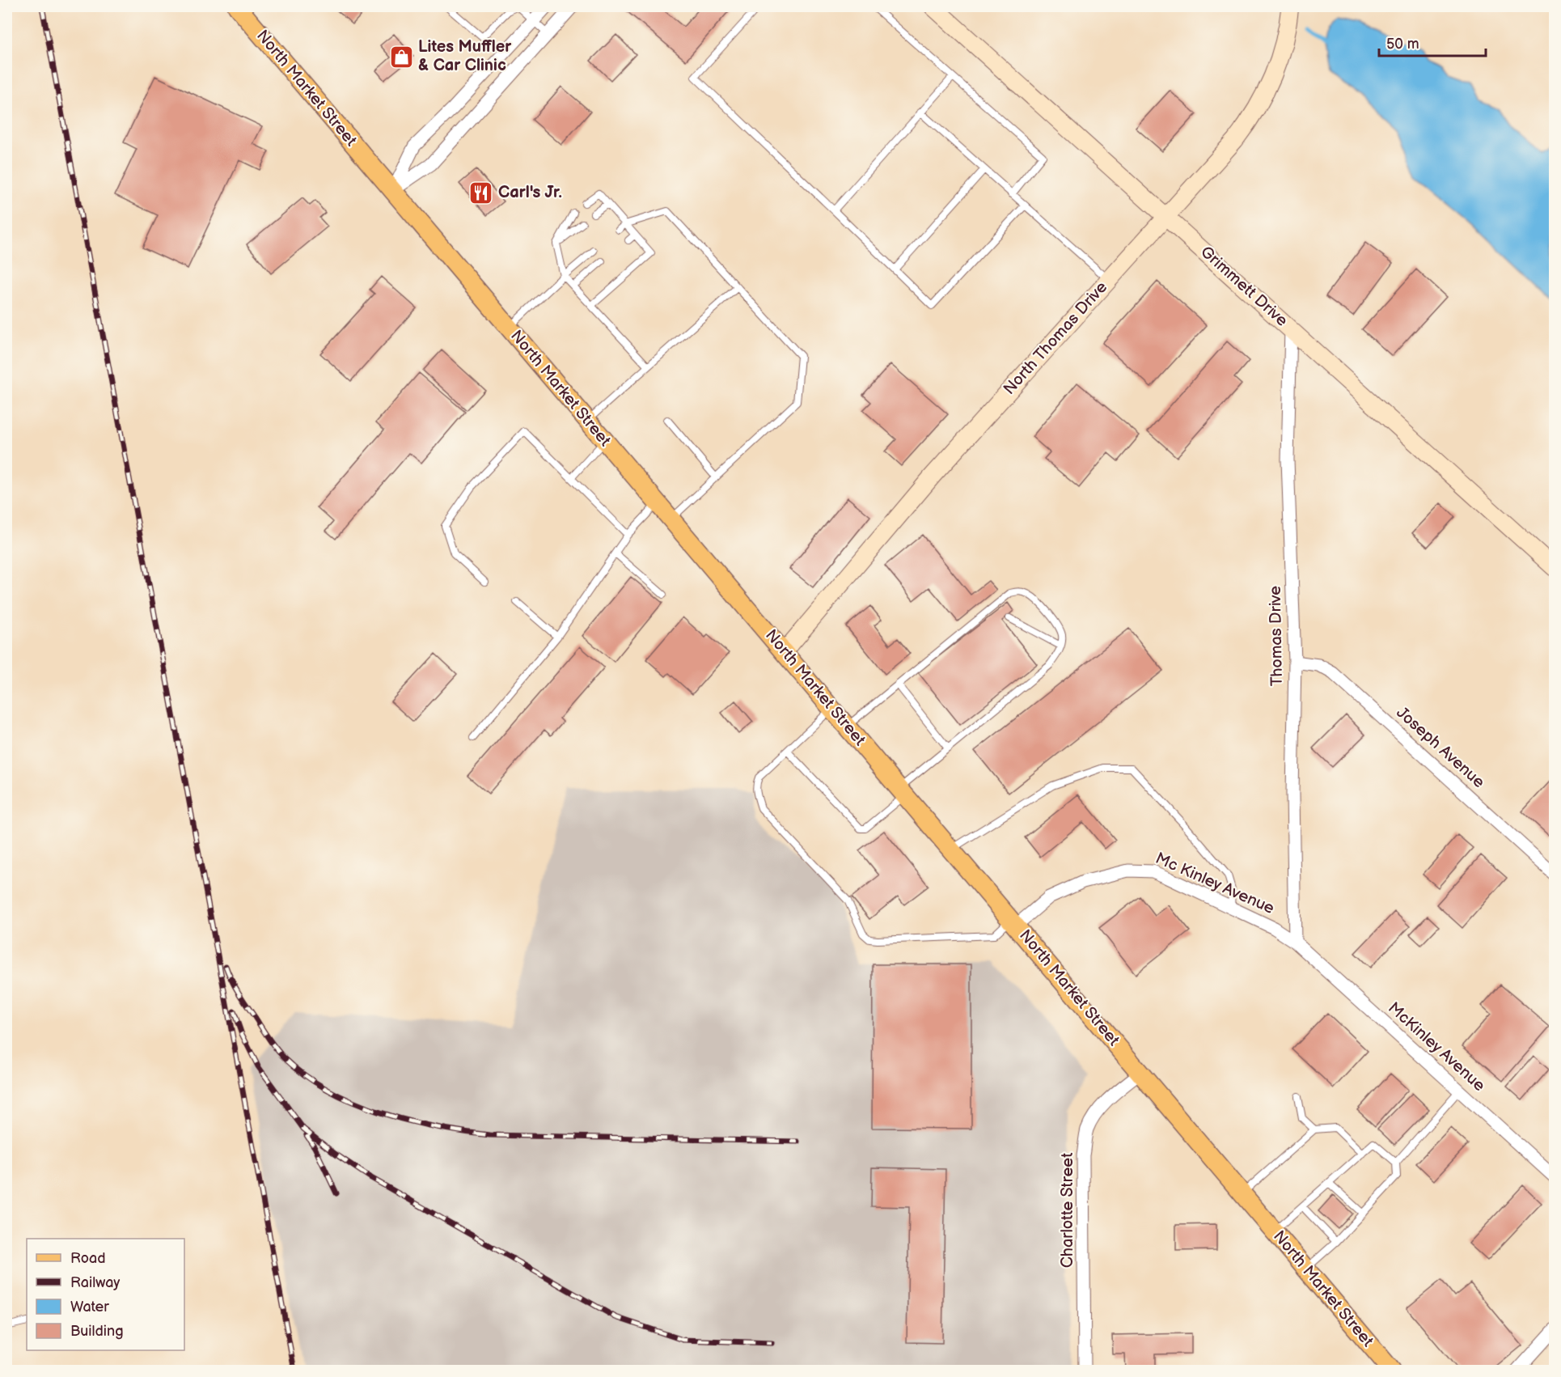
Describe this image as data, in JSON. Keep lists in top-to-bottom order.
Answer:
{
  "streets": {
    "main road": ["North Market Street", "Grimmett Drive", "North Thomas Drive"],
    "street": [
      "Thomas Drive",
      "Joseph Avenue",
      "Mc Kinley Avenue",
      "McKinley Avenue",
      "Charlotte Street"
    ]
  },
  "crossings": [
    ["North Market Street", "North Thomas Drive"],
    ["North Market Street", "Mc Kinley Avenue"],
    ["North Market Street", "Charlotte Street"],
    ["Grimmett Drive", "North Thomas Drive"],
    ["Grimmett Drive", "Thomas Drive"],
    ["Thomas Drive", "Joseph Avenue"],
    ["Thomas Drive", "Mc Kinley Avenue"],
    ["Thomas Drive", "McKinley Avenue"],
    ["Mc Kinley Avenue", "McKinley Avenue"]
  ],
  "places": {
    "shop": ["Lites Muffler & Car Clinic"],
    "restaurant": ["Carl's Jr."]
  },
  "legend": [
    "Road",
    "Railway",
    "Water",
    "Building"
  ],
  "scale_bar": "50 m"
}
